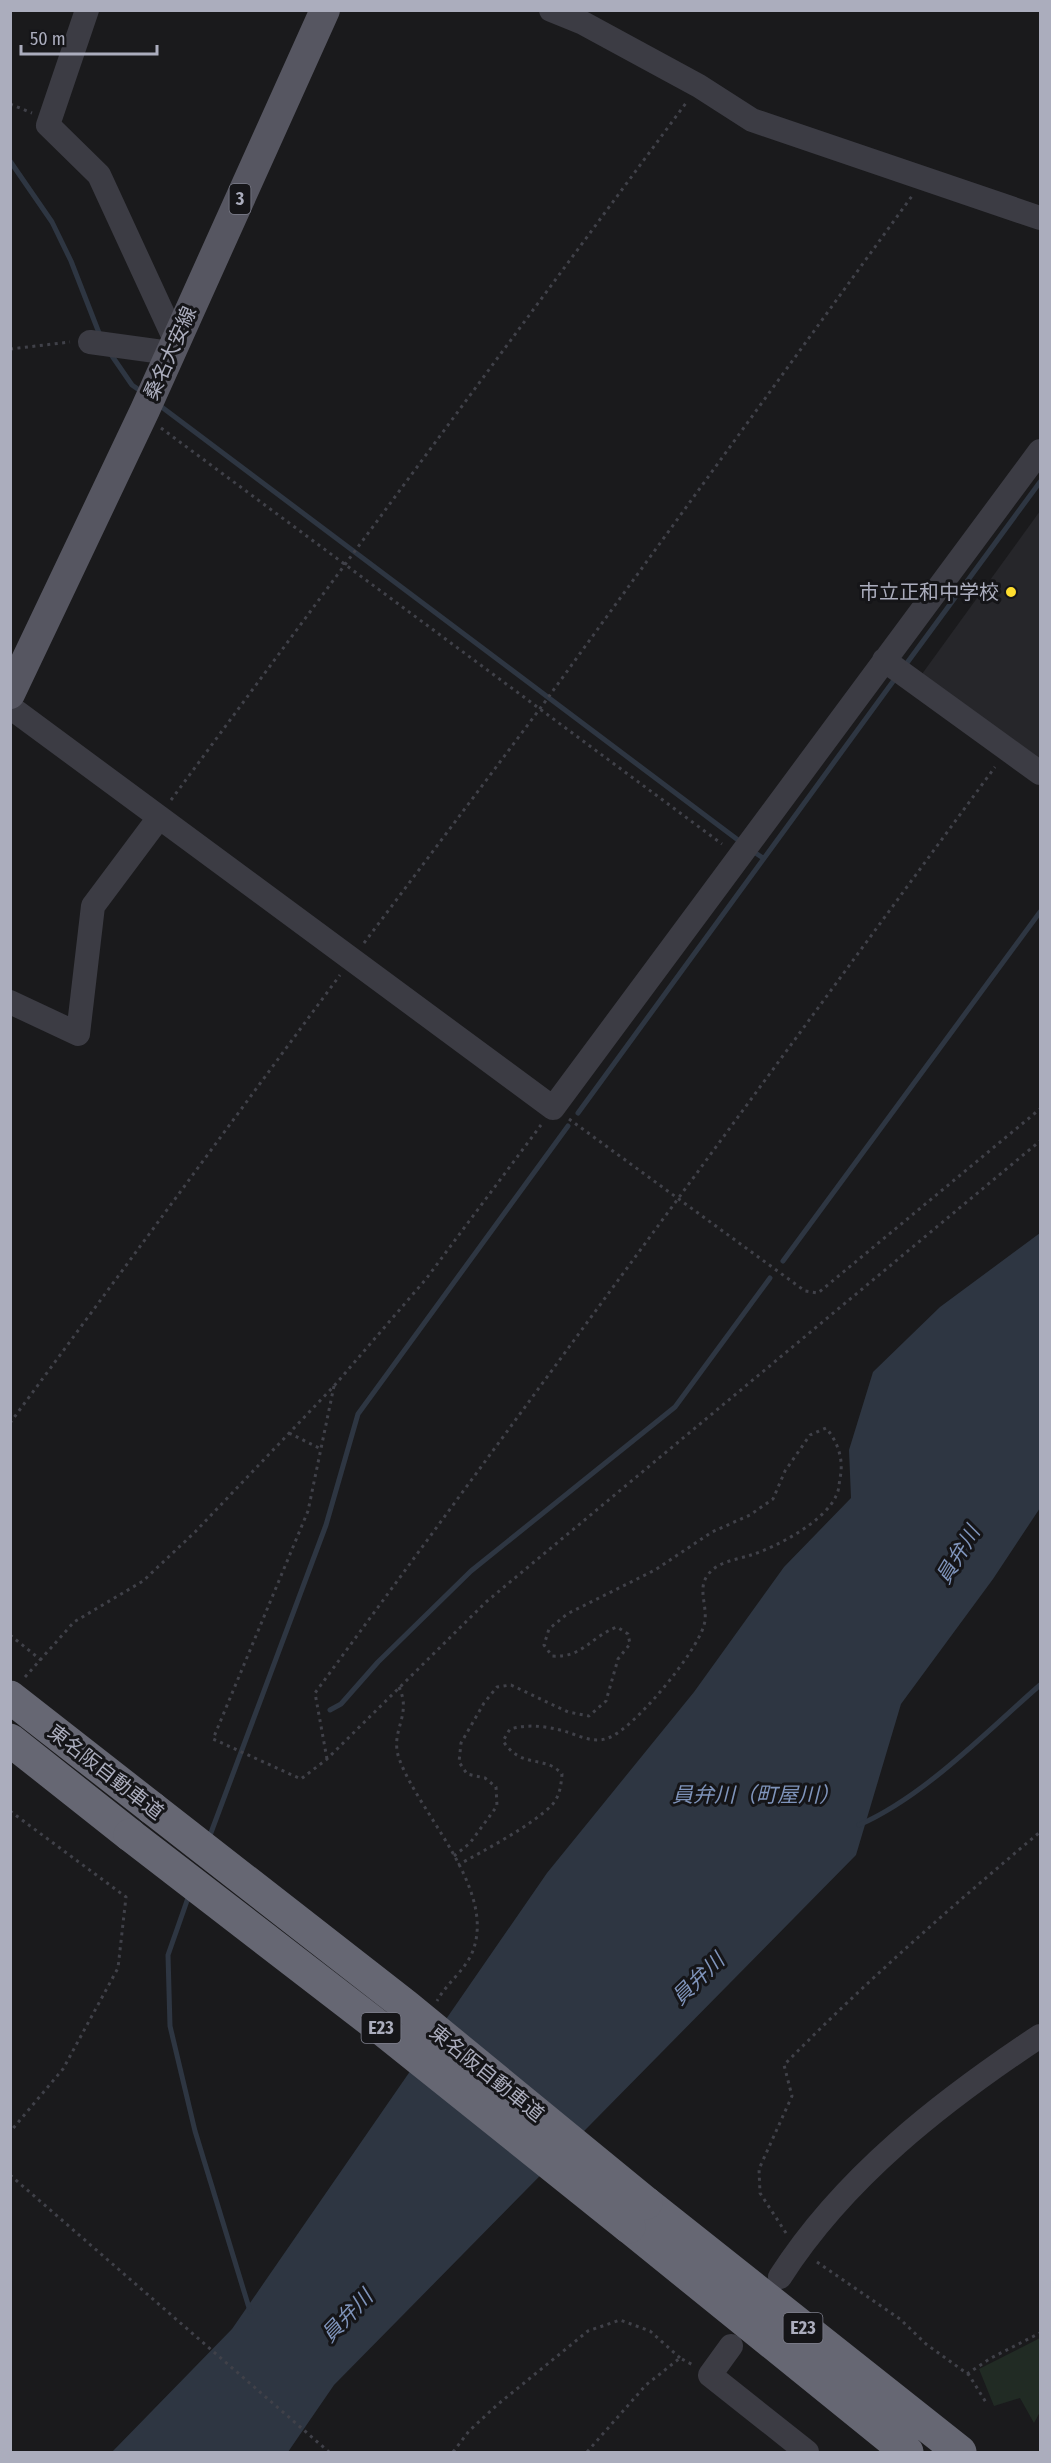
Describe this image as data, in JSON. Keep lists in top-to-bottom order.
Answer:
{
  "streets": {
    "highway": ["東名阪自動車道", "E23"],
    "main road": ["3", "桑名大安線"]
  },
  "water": ["員弁川", "員弁川（町屋川）"],
  "places": ["市立正和中学校"],
  "scale_bar": "50 m"
}
